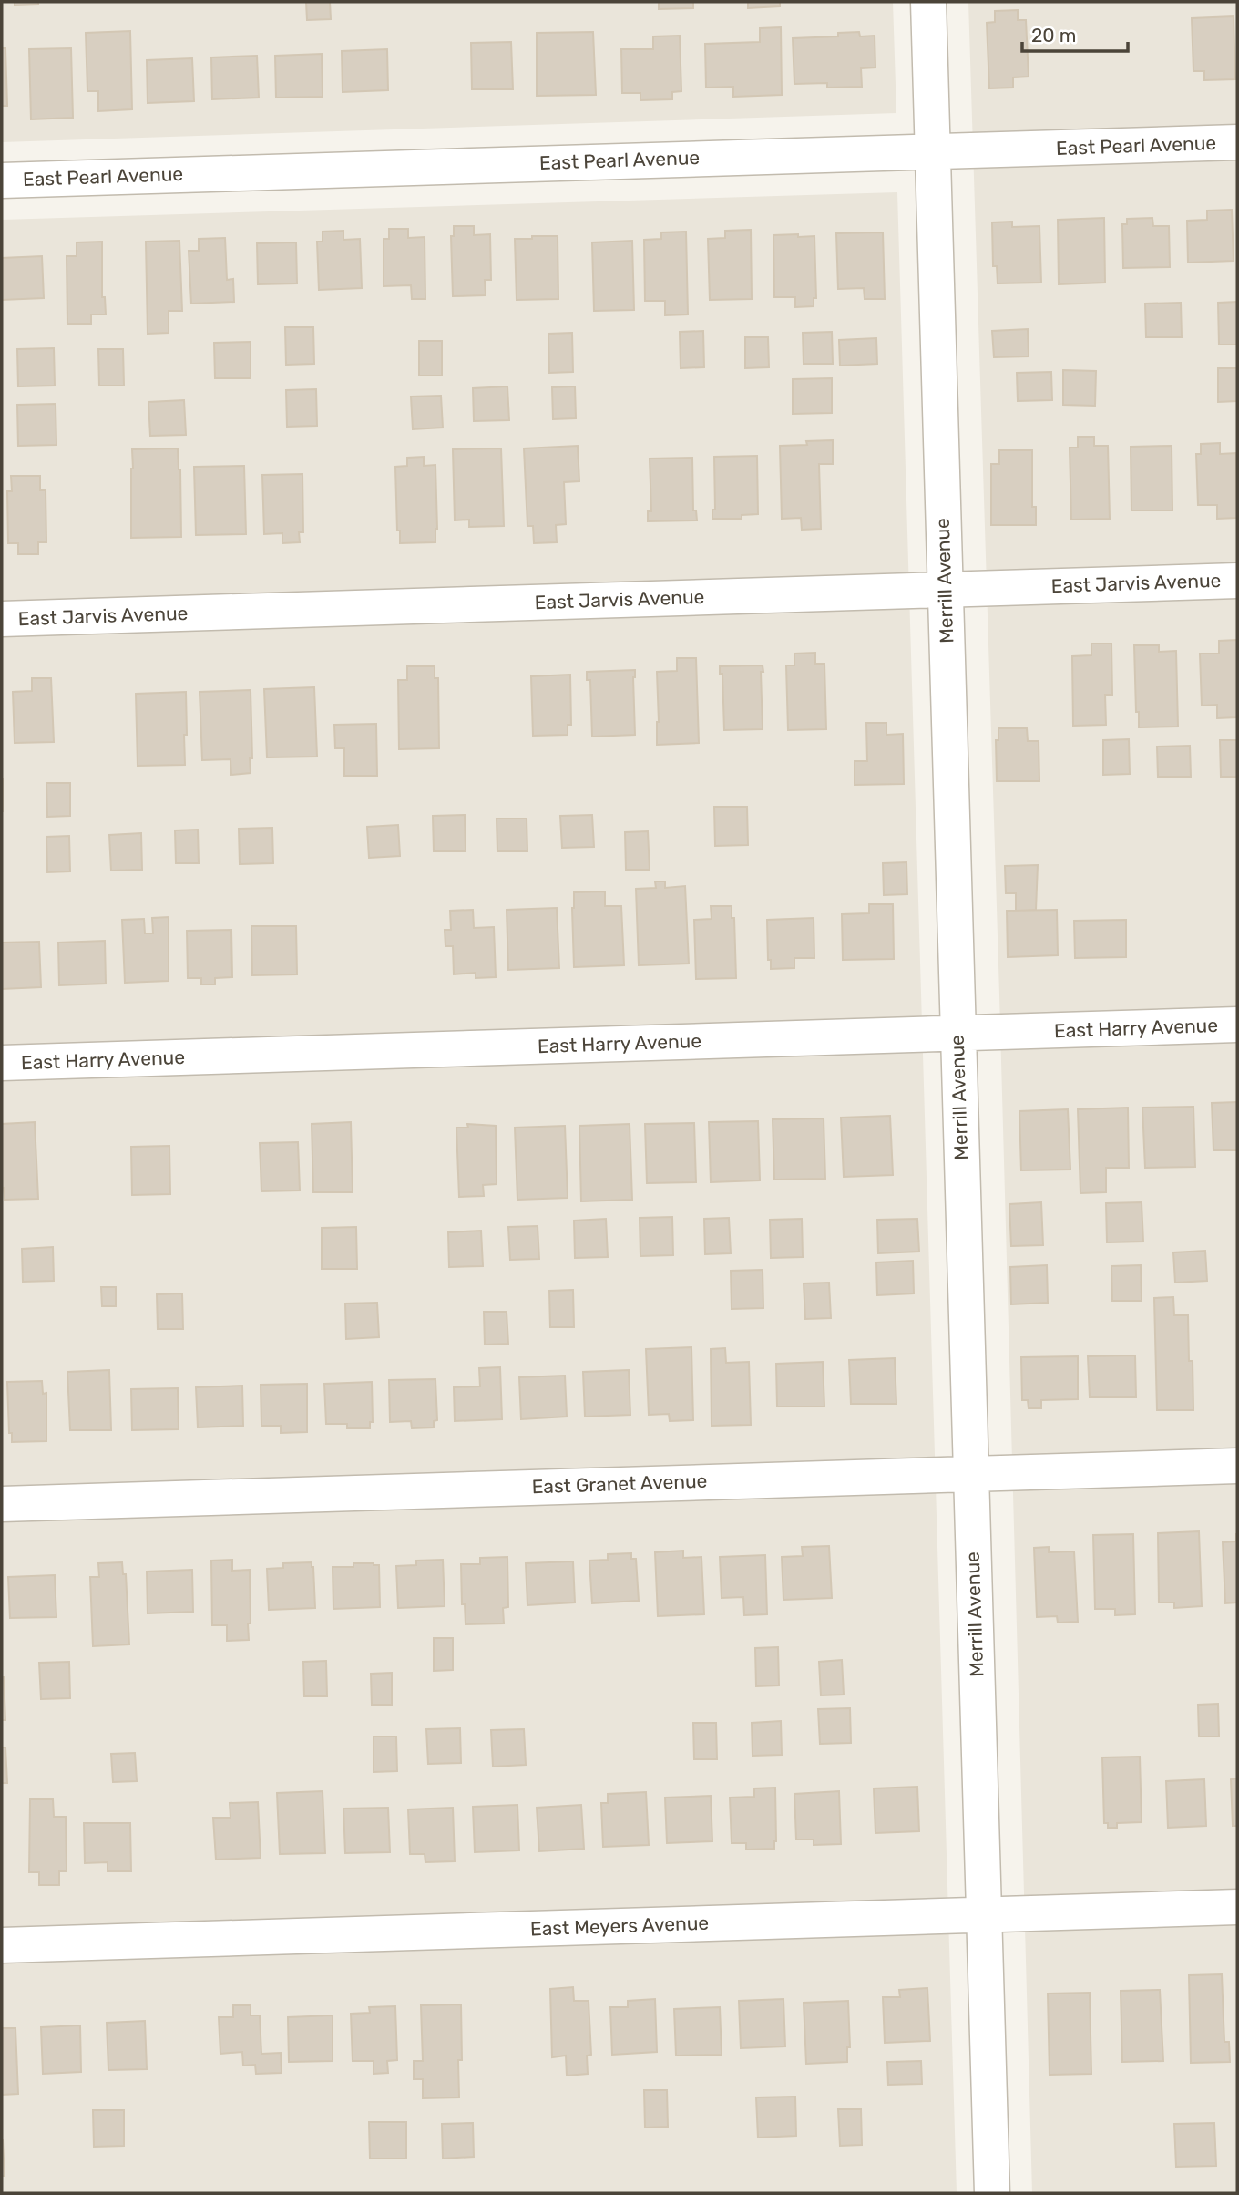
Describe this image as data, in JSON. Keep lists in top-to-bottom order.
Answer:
{
  "streets": {
    "street": [
      "East Pearl Avenue",
      "Merrill Avenue",
      "East Jarvis Avenue",
      "East Harry Avenue",
      "East Granet Avenue",
      "East Meyers Avenue"
    ]
  },
  "crossings": [
    ["East Pearl Avenue", "Merrill Avenue"],
    ["Merrill Avenue", "East Jarvis Avenue"],
    ["Merrill Avenue", "East Harry Avenue"],
    ["Merrill Avenue", "East Granet Avenue"],
    ["Merrill Avenue", "East Meyers Avenue"]
  ],
  "scale_bar": "20 m"
}
